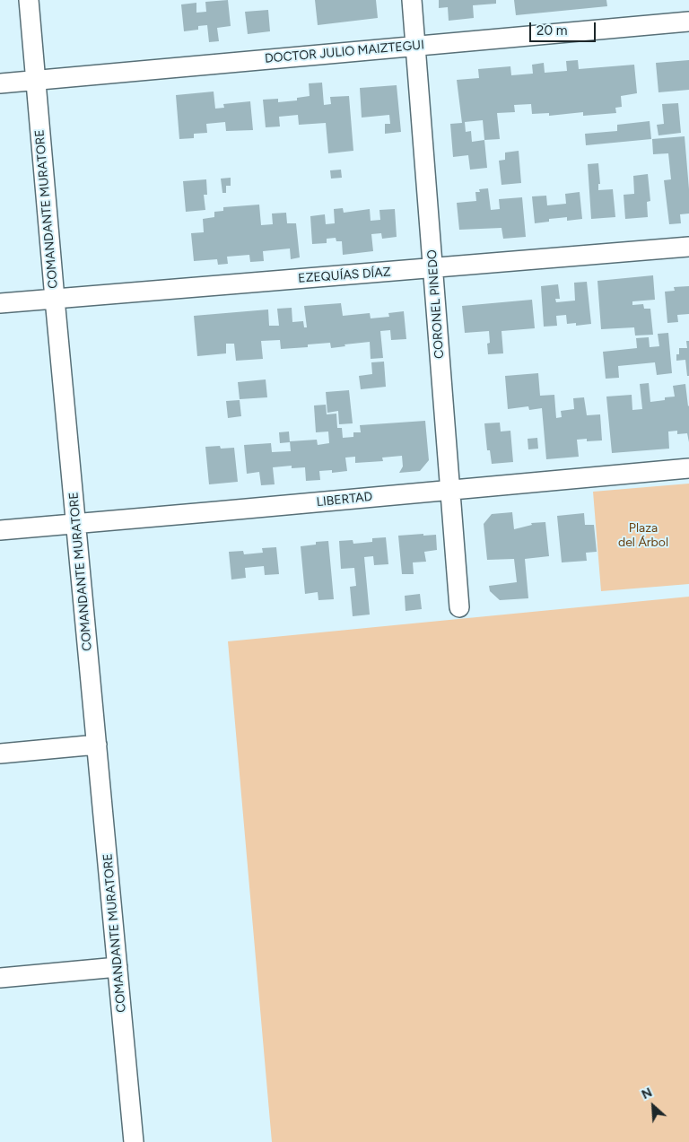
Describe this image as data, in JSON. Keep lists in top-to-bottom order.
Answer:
{
  "streets": {
    "street": [
      "DOCTOR JULIO MAIZTEGUI",
      "COMANDANTE MURATORE",
      "EZEQUÍAS DÍAZ",
      "CORONEL PINEDO",
      "LIBERTAD"
    ]
  },
  "crossings": [
    ["DOCTOR JULIO MAIZTEGUI", "COMANDANTE MURATORE"],
    ["DOCTOR JULIO MAIZTEGUI", "CORONEL PINEDO"],
    ["COMANDANTE MURATORE", "EZEQUÍAS DÍAZ"],
    ["COMANDANTE MURATORE", "LIBERTAD"],
    ["EZEQUÍAS DÍAZ", "CORONEL PINEDO"],
    ["CORONEL PINEDO", "LIBERTAD"]
  ],
  "parks": ["Plaza del Árbol"],
  "scale_bar": "20 m",
  "north": "top left"
}
